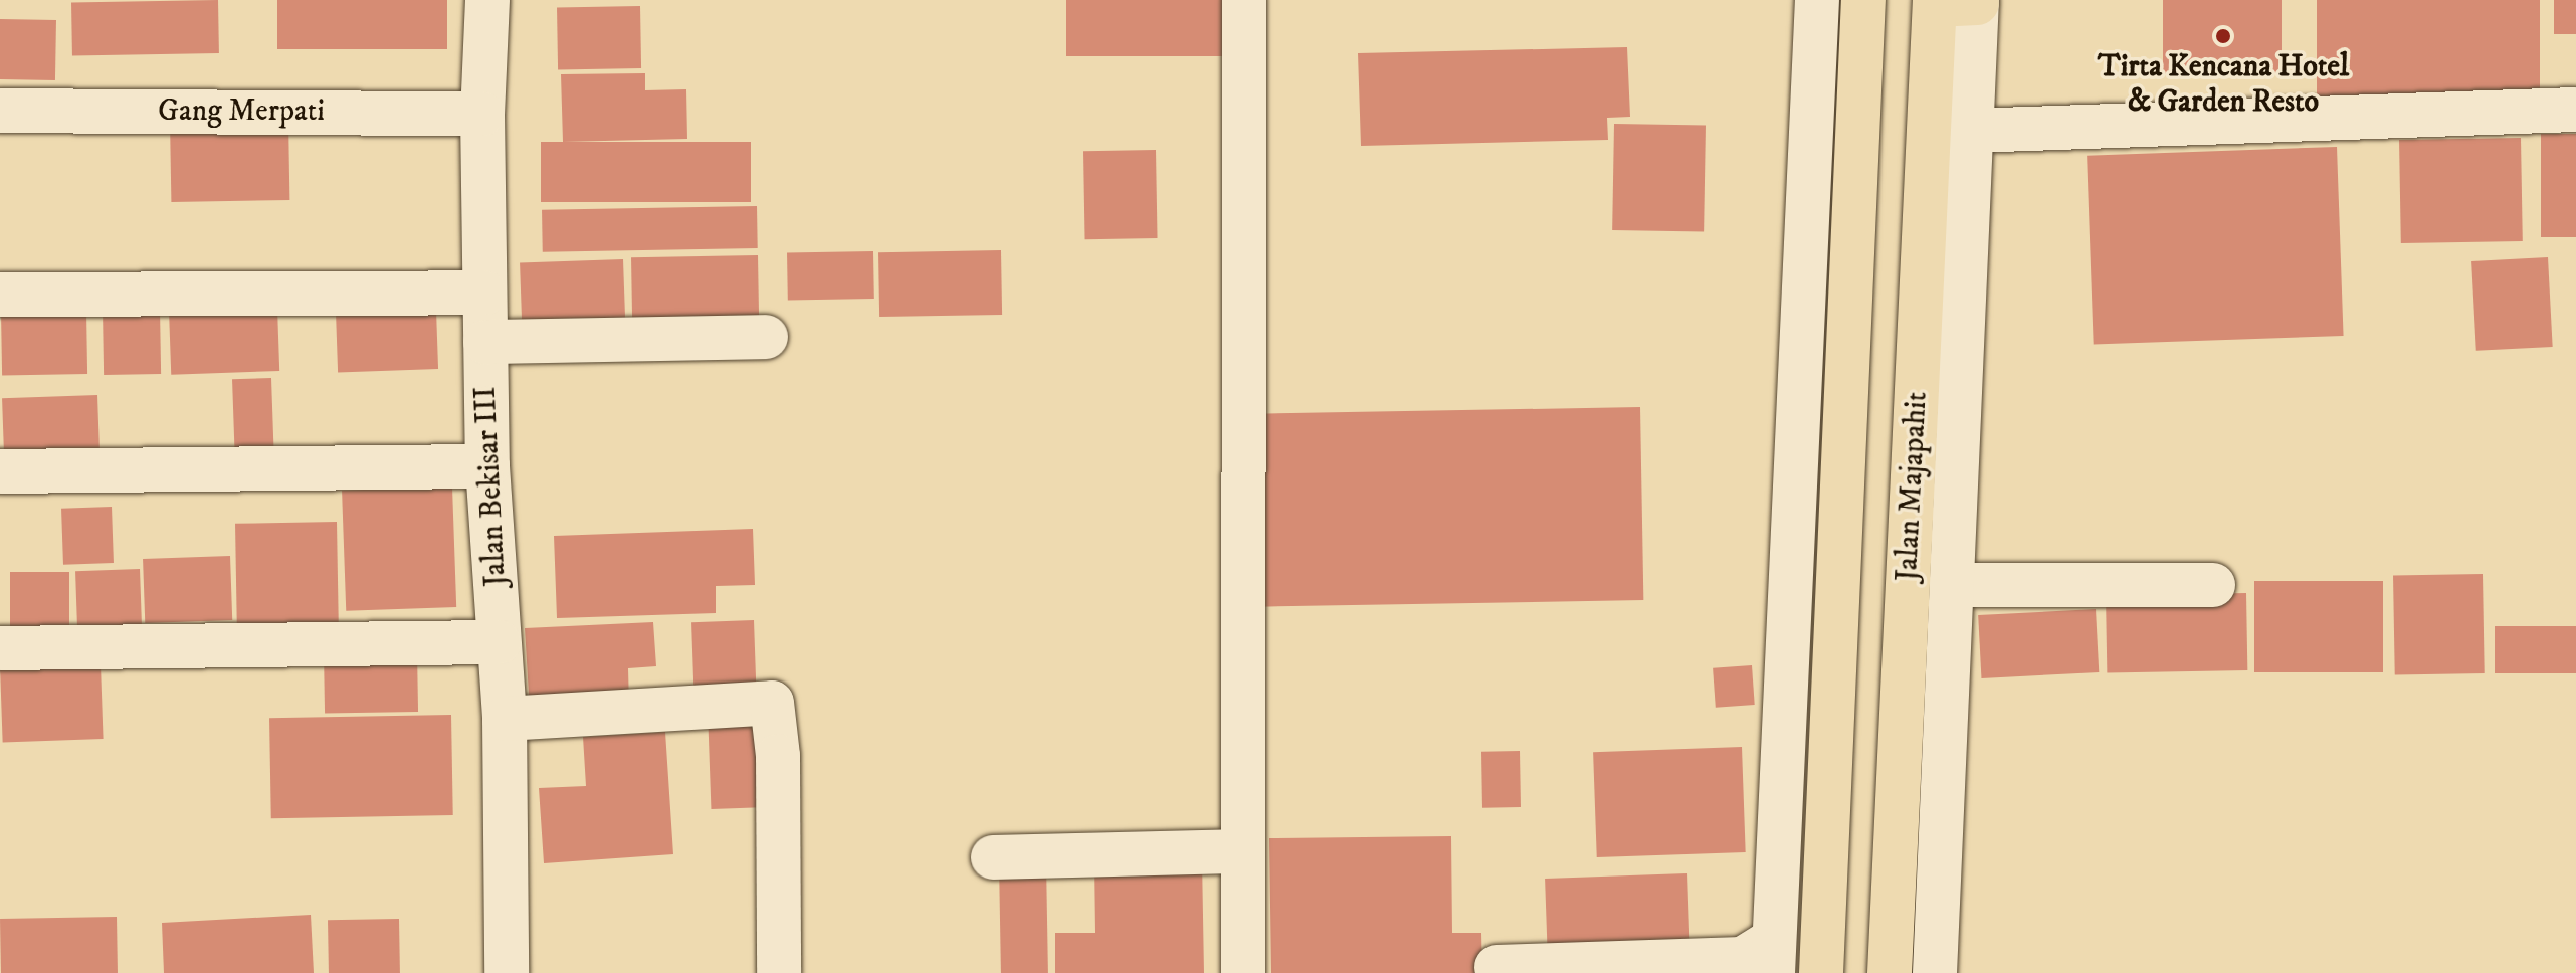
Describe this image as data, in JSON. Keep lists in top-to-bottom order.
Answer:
{
  "streets": {
    "highway": ["Jalan Majapahit"],
    "street": ["Gang Merpati", "Jalan Bekisar III"]
  },
  "crossings": [
    ["Gang Merpati", "Jalan Bekisar III"]
  ],
  "places": ["Tirta Kencana Hotel & Garden Resto"]
}
